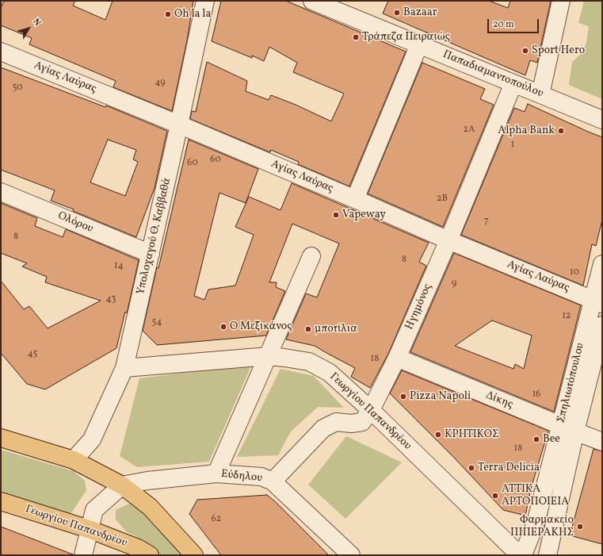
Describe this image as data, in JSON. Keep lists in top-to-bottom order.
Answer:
{
  "streets": {
    "main road": ["Γεωργίου Παπανδρέου"],
    "street": [
      "Παπαδιαμαντοπούλου",
      "Αγίας Λαύρας",
      "Ολόρου",
      "Υπολοχαγού Θ. Καββαθά",
      "Ηγημόνος",
      "Σπηλιωτόπουλου",
      "Δίκης",
      "Εύδηλου"
    ]
  },
  "crossings": [
    ["Παπαδιαμαντοπούλου", "Ηγημόνος"],
    ["Αγίας Λαύρας", "Υπολοχαγού Θ. Καββαθά"],
    ["Αγίας Λαύρας", "Ηγημόνος"],
    ["Αγίας Λαύρας", "Σπηλιωτόπουλου"],
    ["Ολόρου", "Υπολοχαγού Θ. Καββαθά"],
    ["Υπολοχαγού Θ. Καββαθά", "Γεωργίου Παπανδρέου"],
    ["Ηγημόνος", "Δίκης"],
    ["Ηγημόνος", "Γεωργίου Παπανδρέου"],
    ["Ηγημόνος", "Εύδηλου"],
    ["Σπηλιωτόπουλου", "Δίκης"]
  ],
  "places": [
    "Bazaar",
    "Oh la la",
    "Τράπεζα Πειραιώς",
    "Sport Hero",
    "Alpha Bank",
    "Vapeway",
    "Ο Μεξικάνος",
    "μποτίλια",
    "Pizza Napoli",
    "ΚΡΗΤΙΚΟΣ",
    "Bee",
    "Terra Delicia",
    "ΑΤΤΙΚΑ ΑΡΤΟΠΟΙΕΙΑ",
    "Φαρμακείο ΠΙΠΕΡΑΚΗΣ"
  ],
  "house_numbers": [
    "49",
    "50",
    "2Α",
    "1",
    "60",
    "60",
    "2Β",
    "7",
    "8",
    "8",
    "14",
    "10",
    "9",
    "43",
    "12",
    "54",
    "45",
    "18",
    "16",
    "18",
    "62"
  ],
  "scale_bar": "20 m",
  "north": "top right"
}
